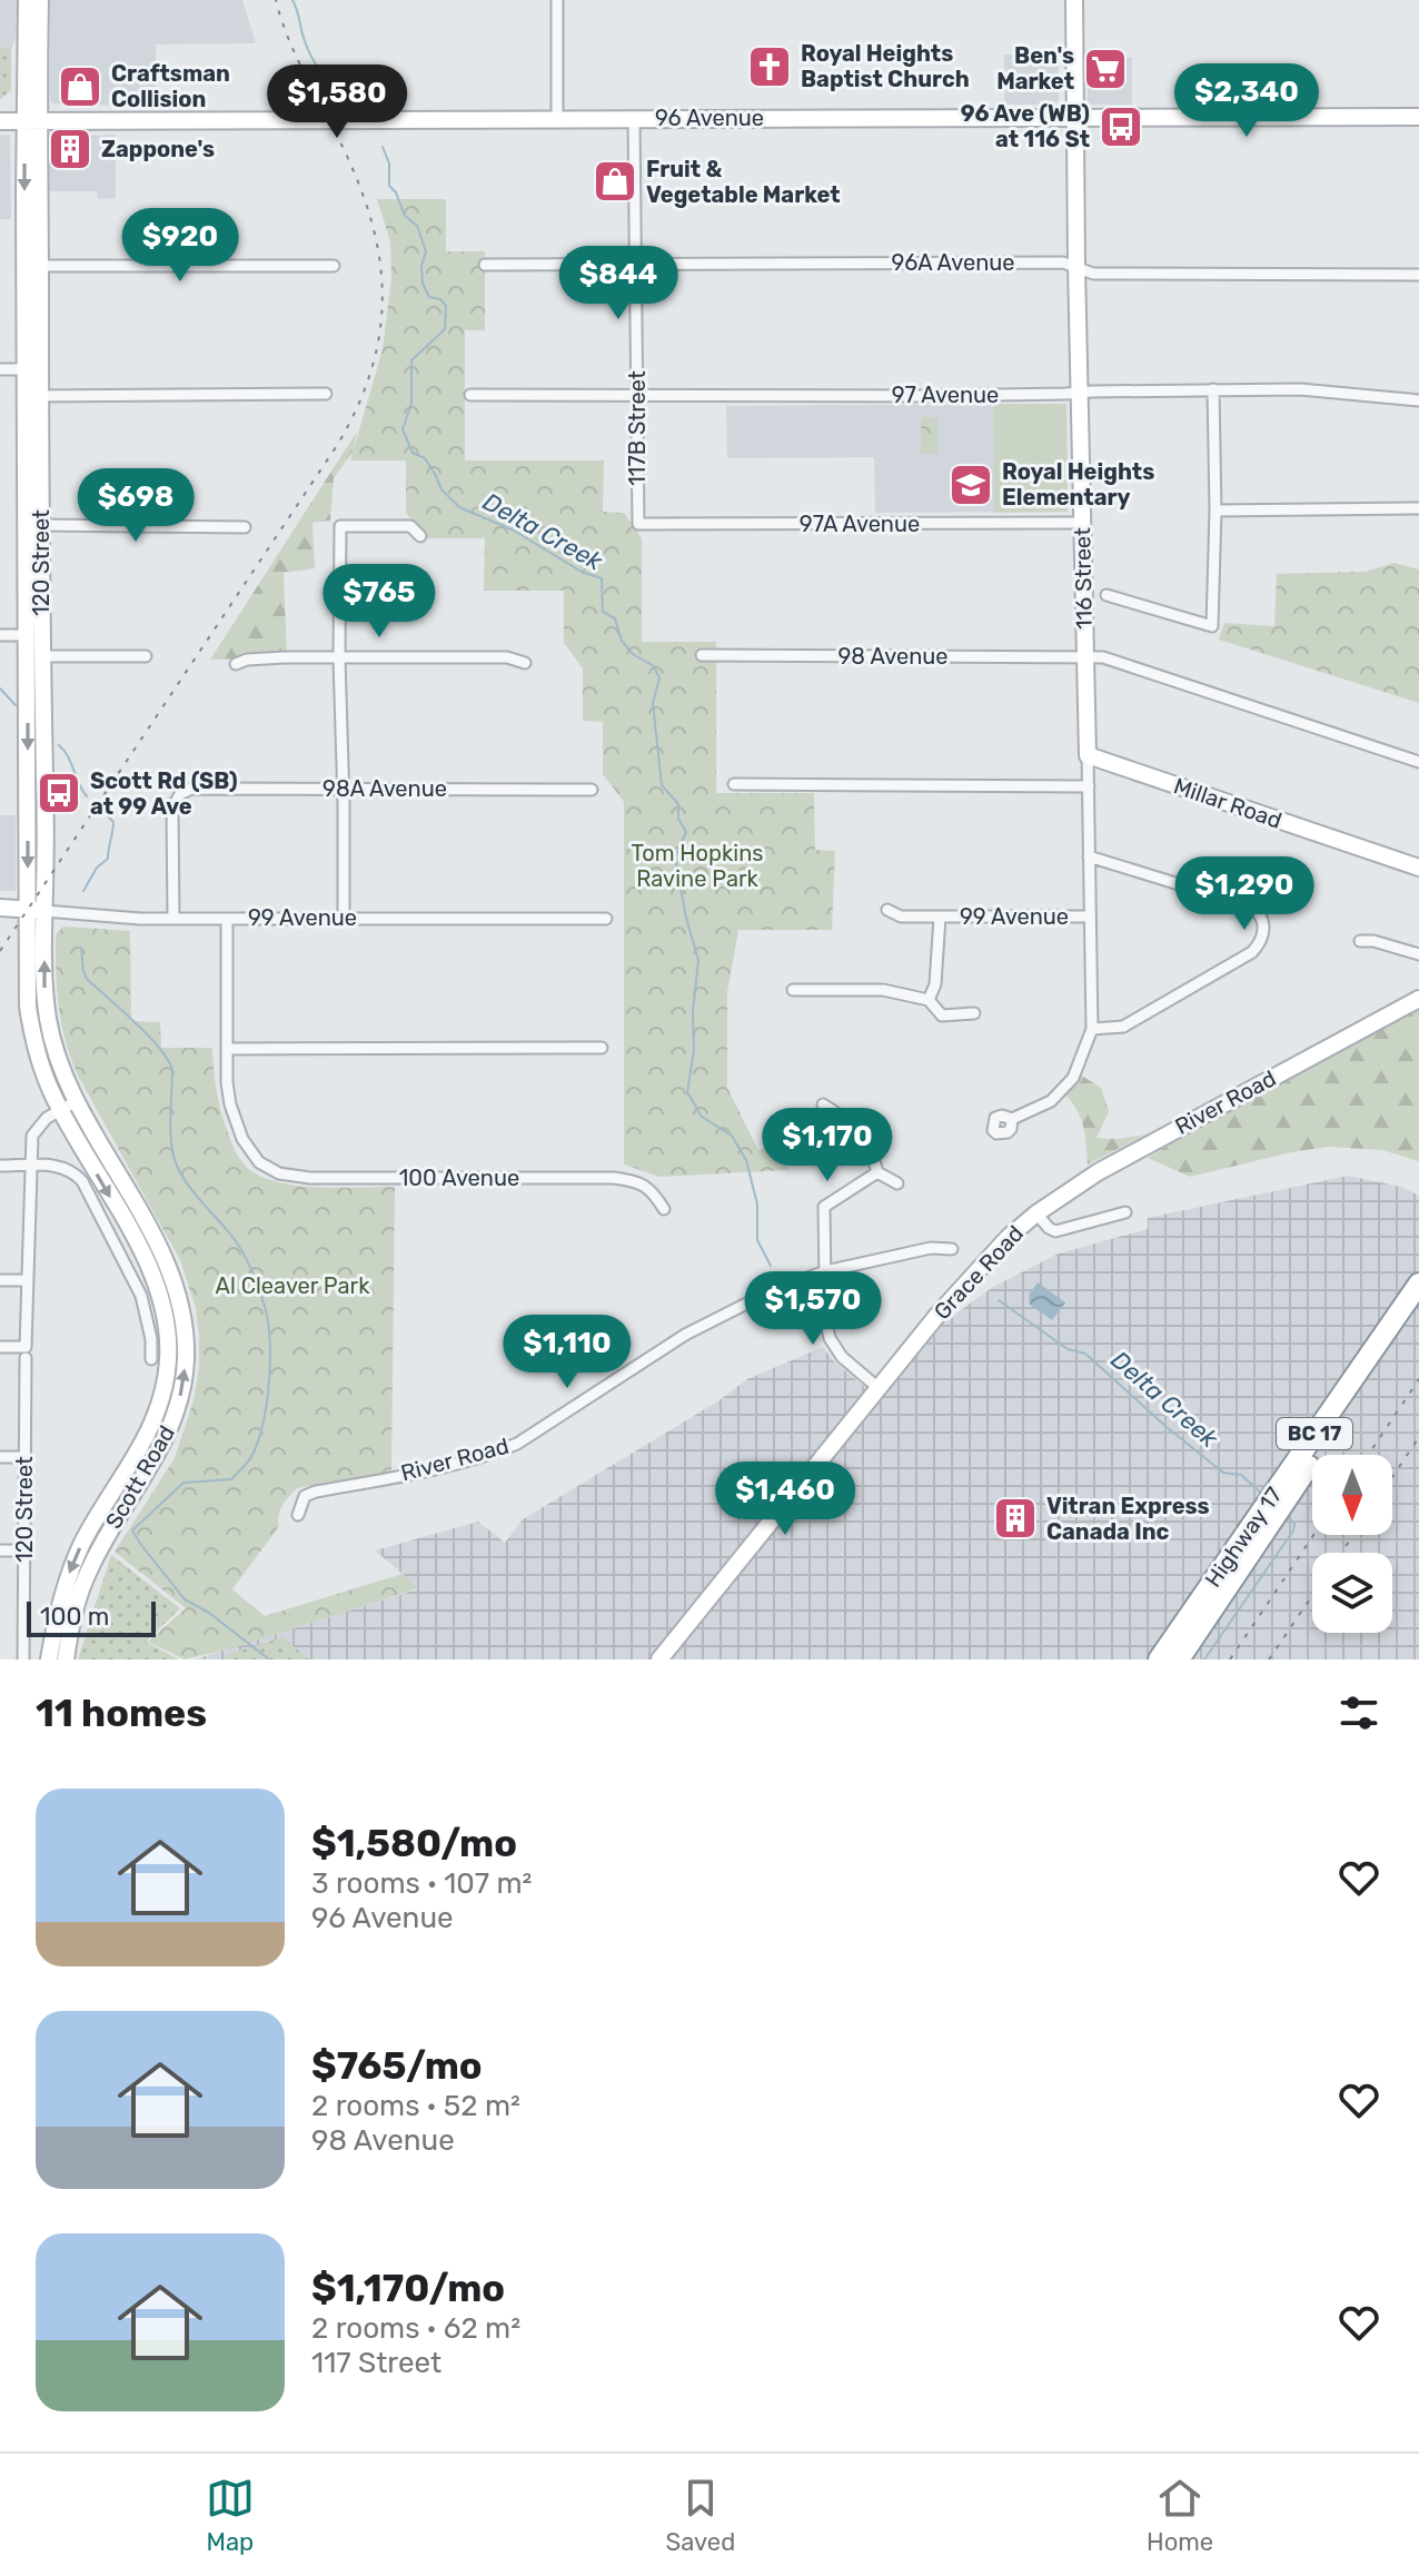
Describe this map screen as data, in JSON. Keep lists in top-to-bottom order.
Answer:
{
  "streets": {
    "highway": ["BC 17", "Highway 17"],
    "street": [
      "96 Avenue",
      "96A Avenue",
      "97 Avenue",
      "117B Street",
      "97A Avenue",
      "120 Street",
      "116 Street",
      "98 Avenue",
      "98A Avenue",
      "Millar Road",
      "99 Avenue",
      "River Road",
      "100 Avenue",
      "Grace Road",
      "Scott Road"
    ]
  },
  "crossings": [
    ["96 Avenue", "117B Street"],
    ["96 Avenue", "120 Street"],
    ["96 Avenue", "116 Street"],
    ["96A Avenue", "117B Street"],
    ["96A Avenue", "116 Street"],
    ["97 Avenue", "117B Street"],
    ["97 Avenue", "116 Street"],
    ["117B Street", "97A Avenue"],
    ["97A Avenue", "116 Street"],
    ["120 Street", "99 Avenue"],
    ["120 Street", "Scott Road"],
    ["116 Street", "98 Avenue"],
    ["116 Street", "Millar Road"],
    ["116 Street", "99 Avenue"],
    ["98A Avenue", "99 Avenue"],
    ["River Road", "Grace Road"]
  ],
  "water": ["Delta Creek"],
  "parks": ["Tom Hopkins Ravine Park", "Al Cleaver Park"],
  "places": {
    "church": ["Royal Heights Baptist Church"],
    "supermarket": ["Ben's Market"],
    "shop": ["Craftsman Collision", "Fruit & Vegetable Market"],
    "bus stop": ["96 Ave (WB) at 116 St", "Scott Rd (SB) at 99 Ave"],
    "building": ["Zappone's", "Vitran Express Canada Inc"],
    "school or university": ["Royal Heights Elementary"]
  },
  "scale_bar": "100 m",
  "north": "bottom",
  "page": {
    "price": [
      "$2,340",
      "$1,580",
      "$920",
      "$844",
      "$698",
      "$765",
      "$1,290",
      "$1,170",
      "$1,570",
      "$1,110",
      "$1,460"
    ],
    "scale": "100 m",
    "heading": "11 homes",
    "list": [
      {
        "name": "$1,580/mo",
        "note": "3 rooms · 107 m² · 96 Avenue"
      },
      {
        "name": "$765/mo",
        "note": "2 rooms · 52 m² · 98 Avenue"
      },
      {
        "name": "$1,170/mo",
        "note": "2 rooms · 62 m² · 117 Street"
      }
    ],
    "tabs": ["Map", "Saved", "Home"]
  }
}
